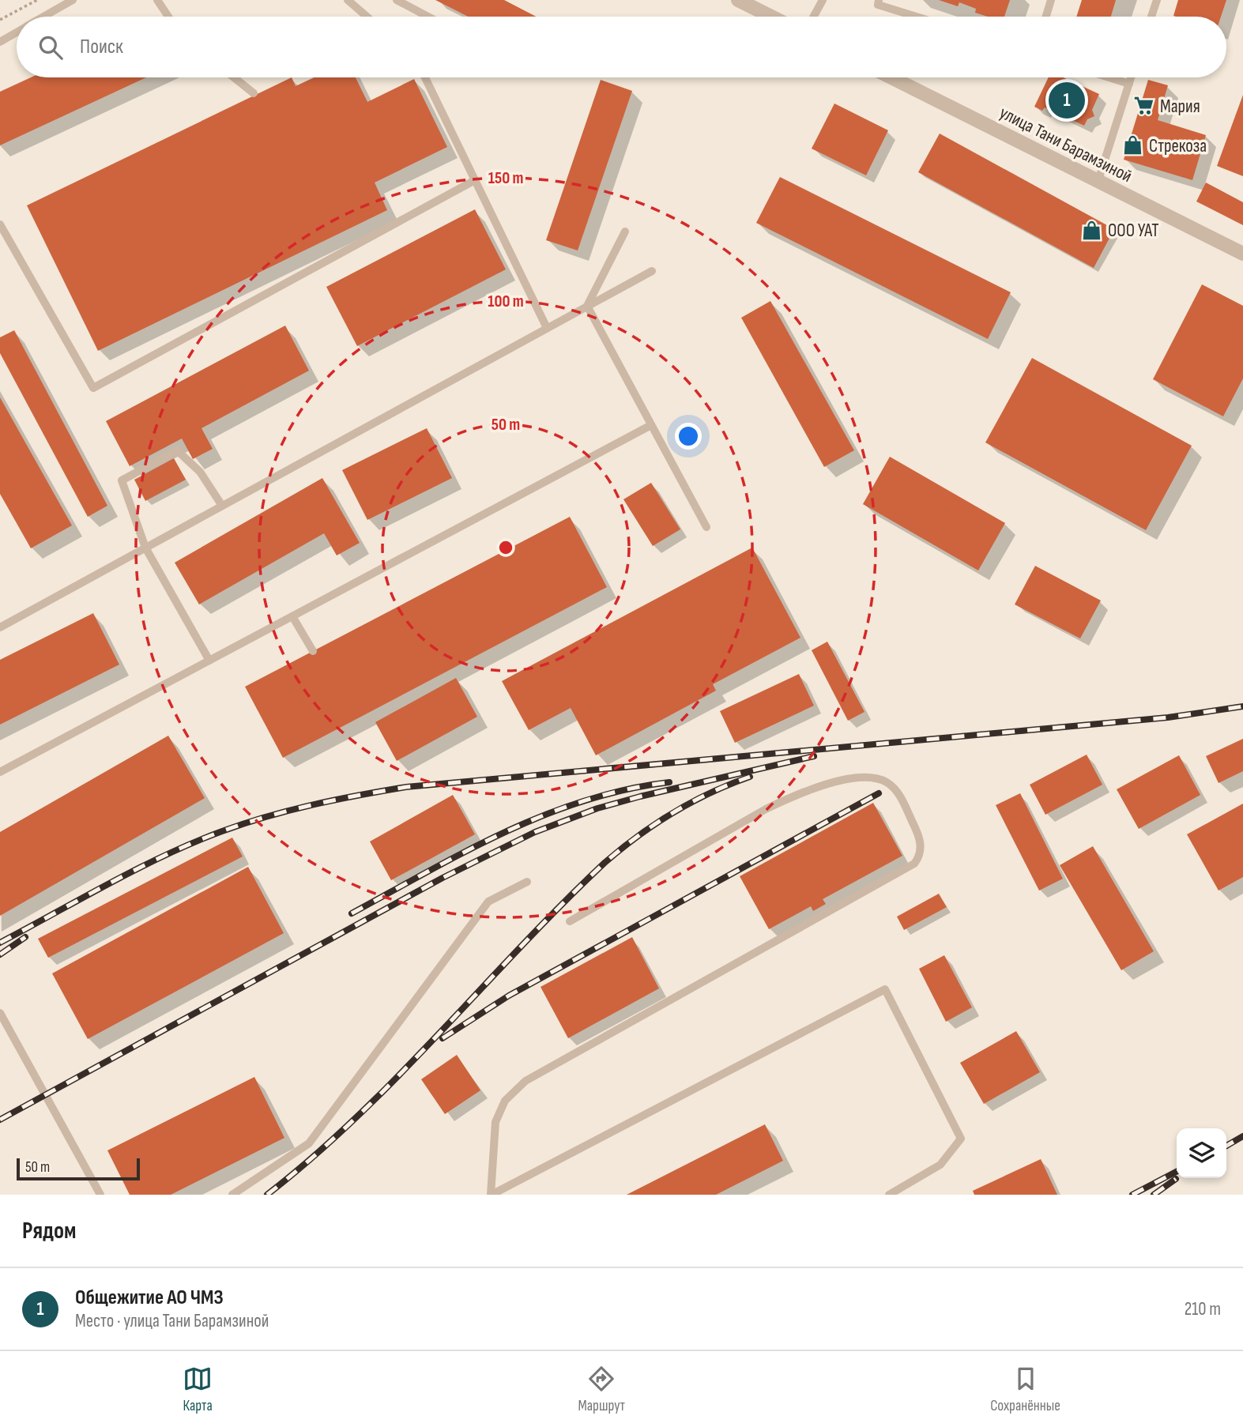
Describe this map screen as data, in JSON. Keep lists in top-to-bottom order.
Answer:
{
  "streets": {
    "street": ["улица Тани Барамзиной"]
  },
  "places": {
    "supermarket": ["Мария"],
    "shop": ["Стрекоза", "ООО УАТ"]
  },
  "scale_bar": "50 m",
  "page": {
    "search": "Поиск",
    "pins": "1",
    "scale": "50 m",
    "heading": "Рядом",
    "list": [
      {
        "mark": "1",
        "name": "Общежитие АО ЧМЗ",
        "note": "Место · улица Тани Барамзиной",
        "value": "210 m"
      }
    ],
    "nav": ["Карта", "Маршрут", "Сохранённые"]
  },
  "rings": ["150 m", "100 m", "50 m"]
}
